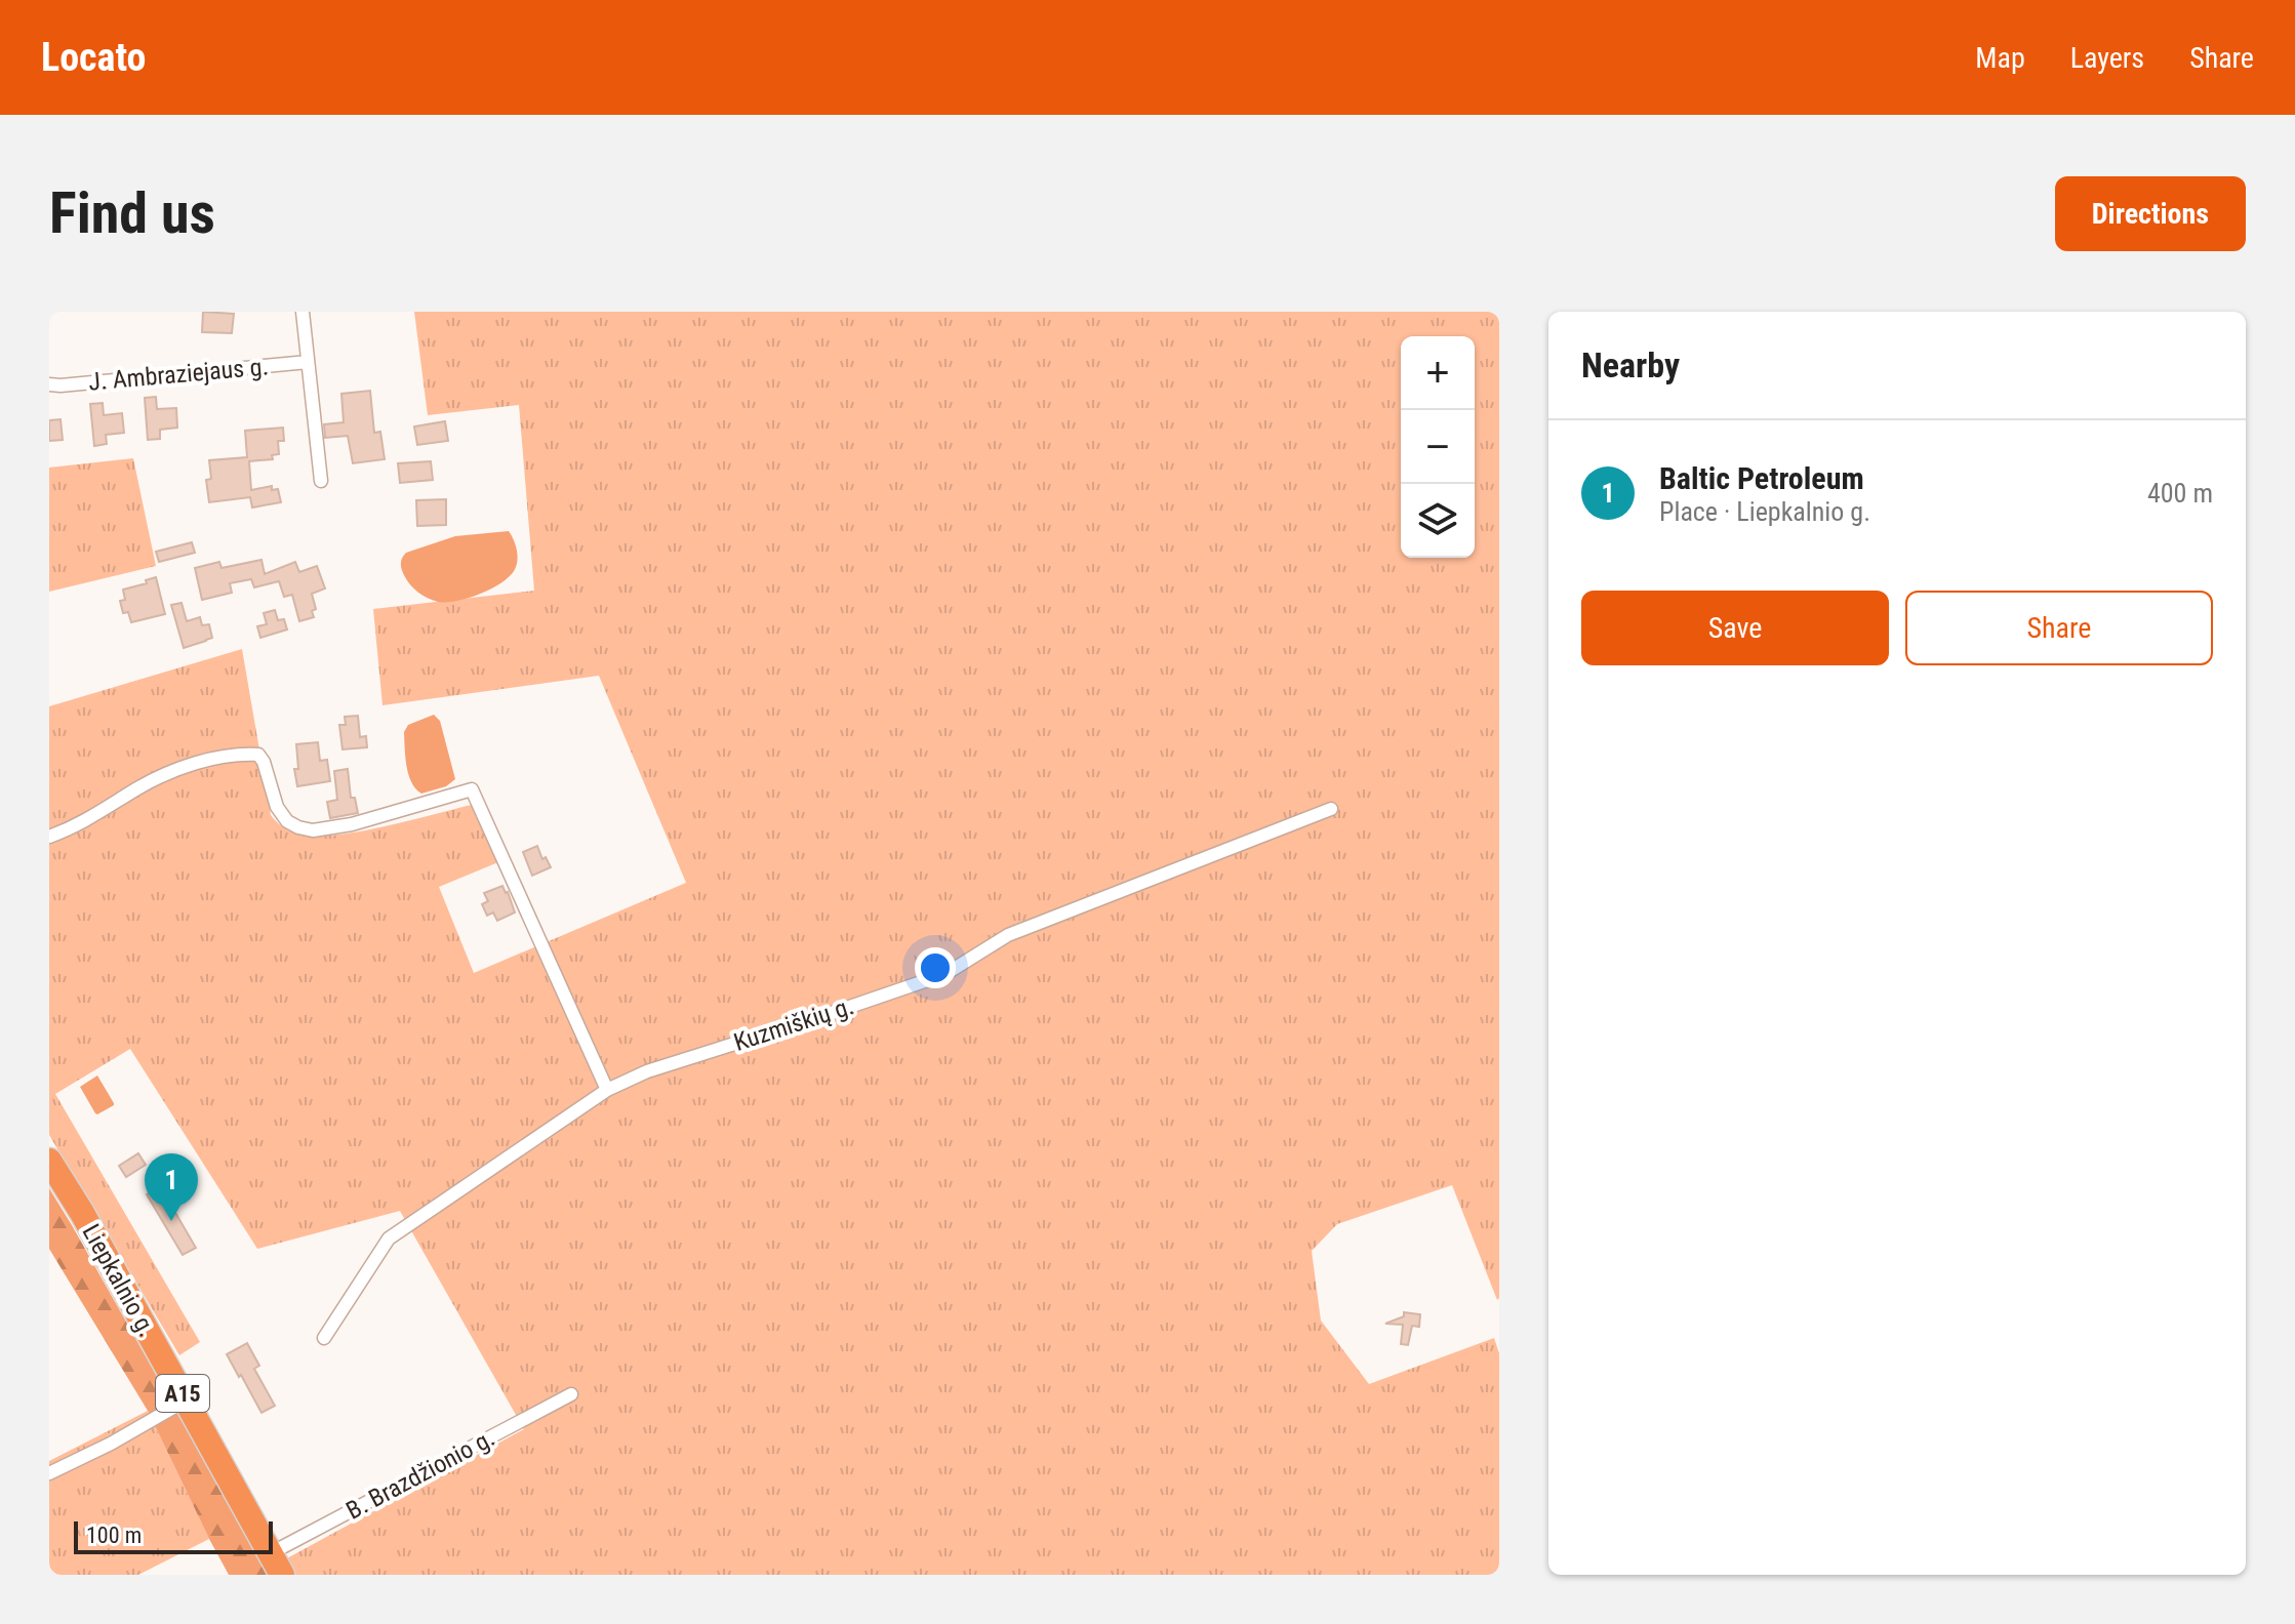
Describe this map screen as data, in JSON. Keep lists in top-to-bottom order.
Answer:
{
  "streets": {
    "highway": ["Liepkalnio g.", "A15"],
    "street": ["J. Ambraziejaus g.", "Kuzmiškių g.", "B. Brazdžionio g."]
  },
  "crossings": [
    ["Liepkalnio g.", "B. Brazdžionio g."]
  ],
  "scale_bar": "100 m",
  "page": {
    "header": "Locato",
    "nav": ["Map", "Layers", "Share"],
    "buttons": [
      "Directions",
      ["Save", "Share"]
    ],
    "title": "Find us",
    "heading": "Nearby",
    "map_buttons": ["+", "−"],
    "list": [
      {
        "mark": "1",
        "name": "Baltic Petroleum",
        "note": "Place · Liepkalnio g.",
        "value": "400 m"
      }
    ],
    "pins": "1",
    "scale": "100 m"
  }
}
